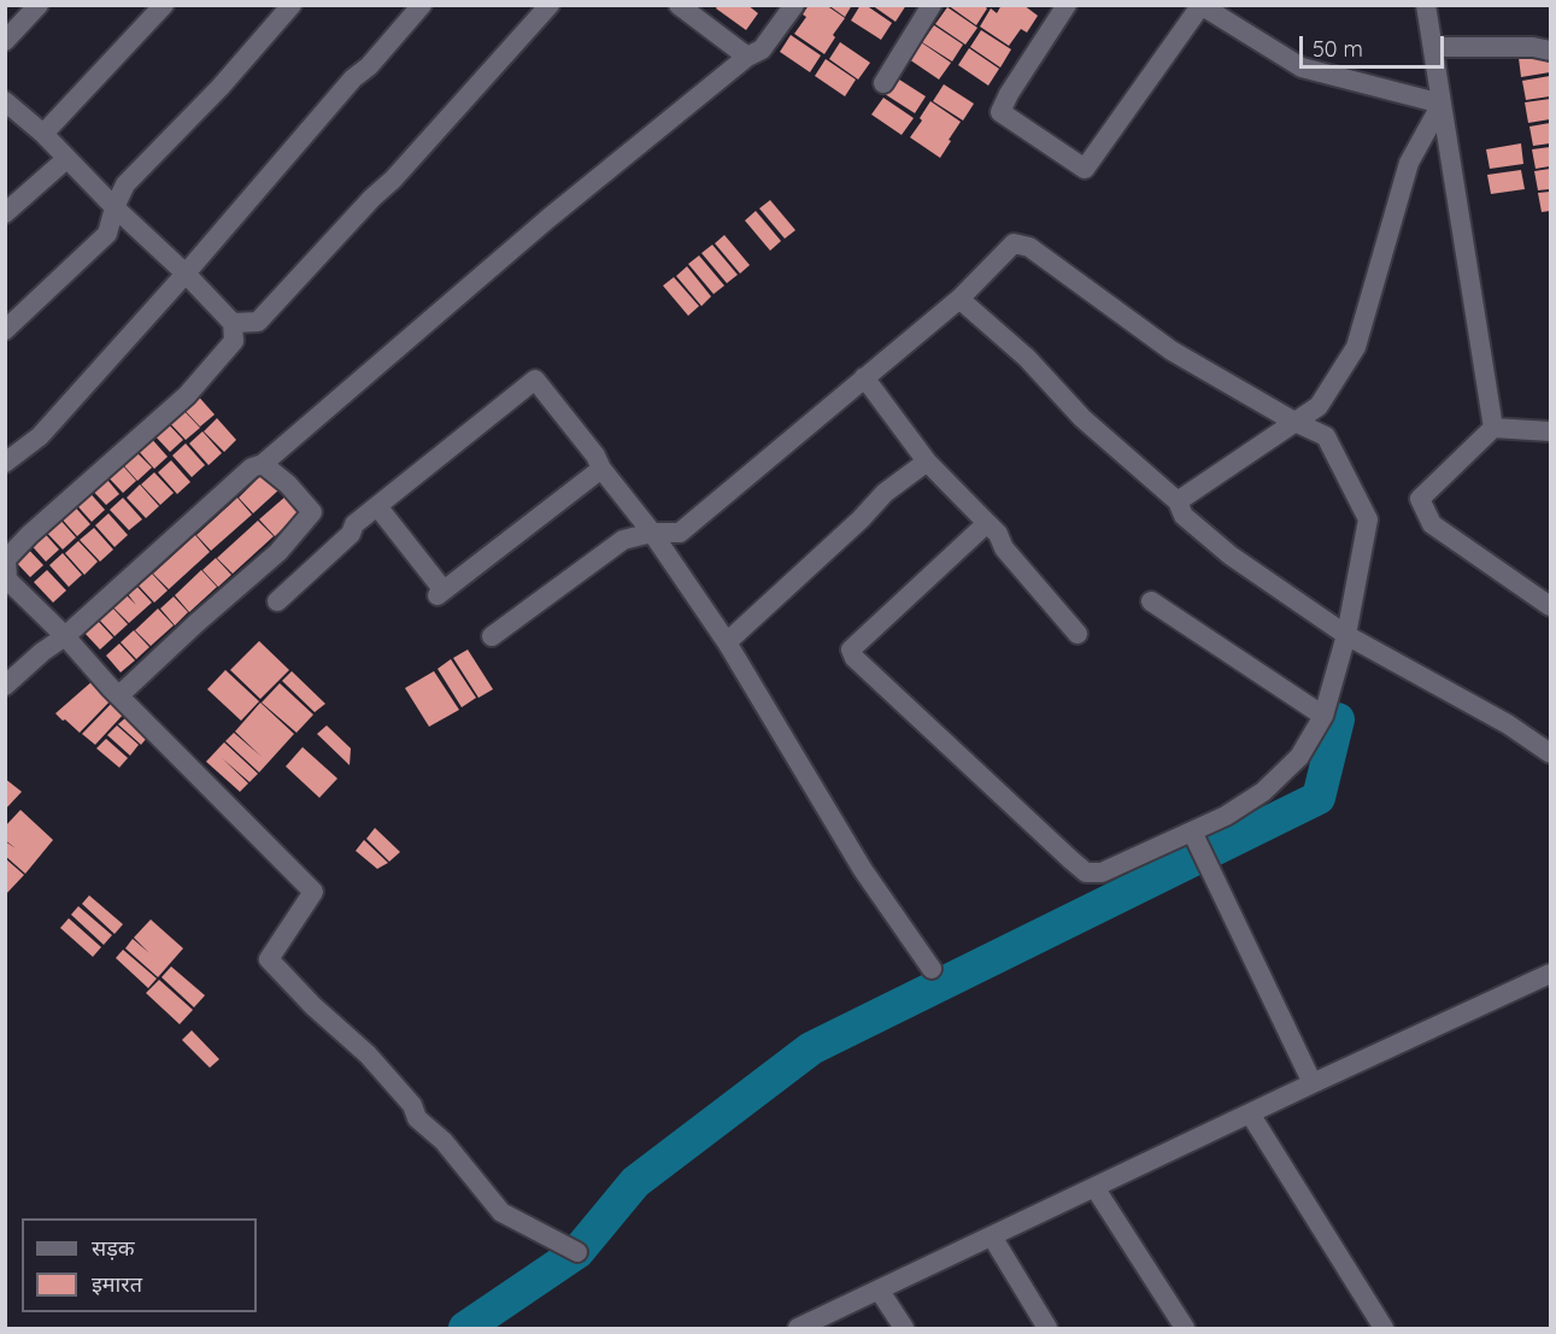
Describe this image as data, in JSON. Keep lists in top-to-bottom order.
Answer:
{
  "legend": ["सड़क", "इमारत"],
  "scale_bar": "50 m"
}
